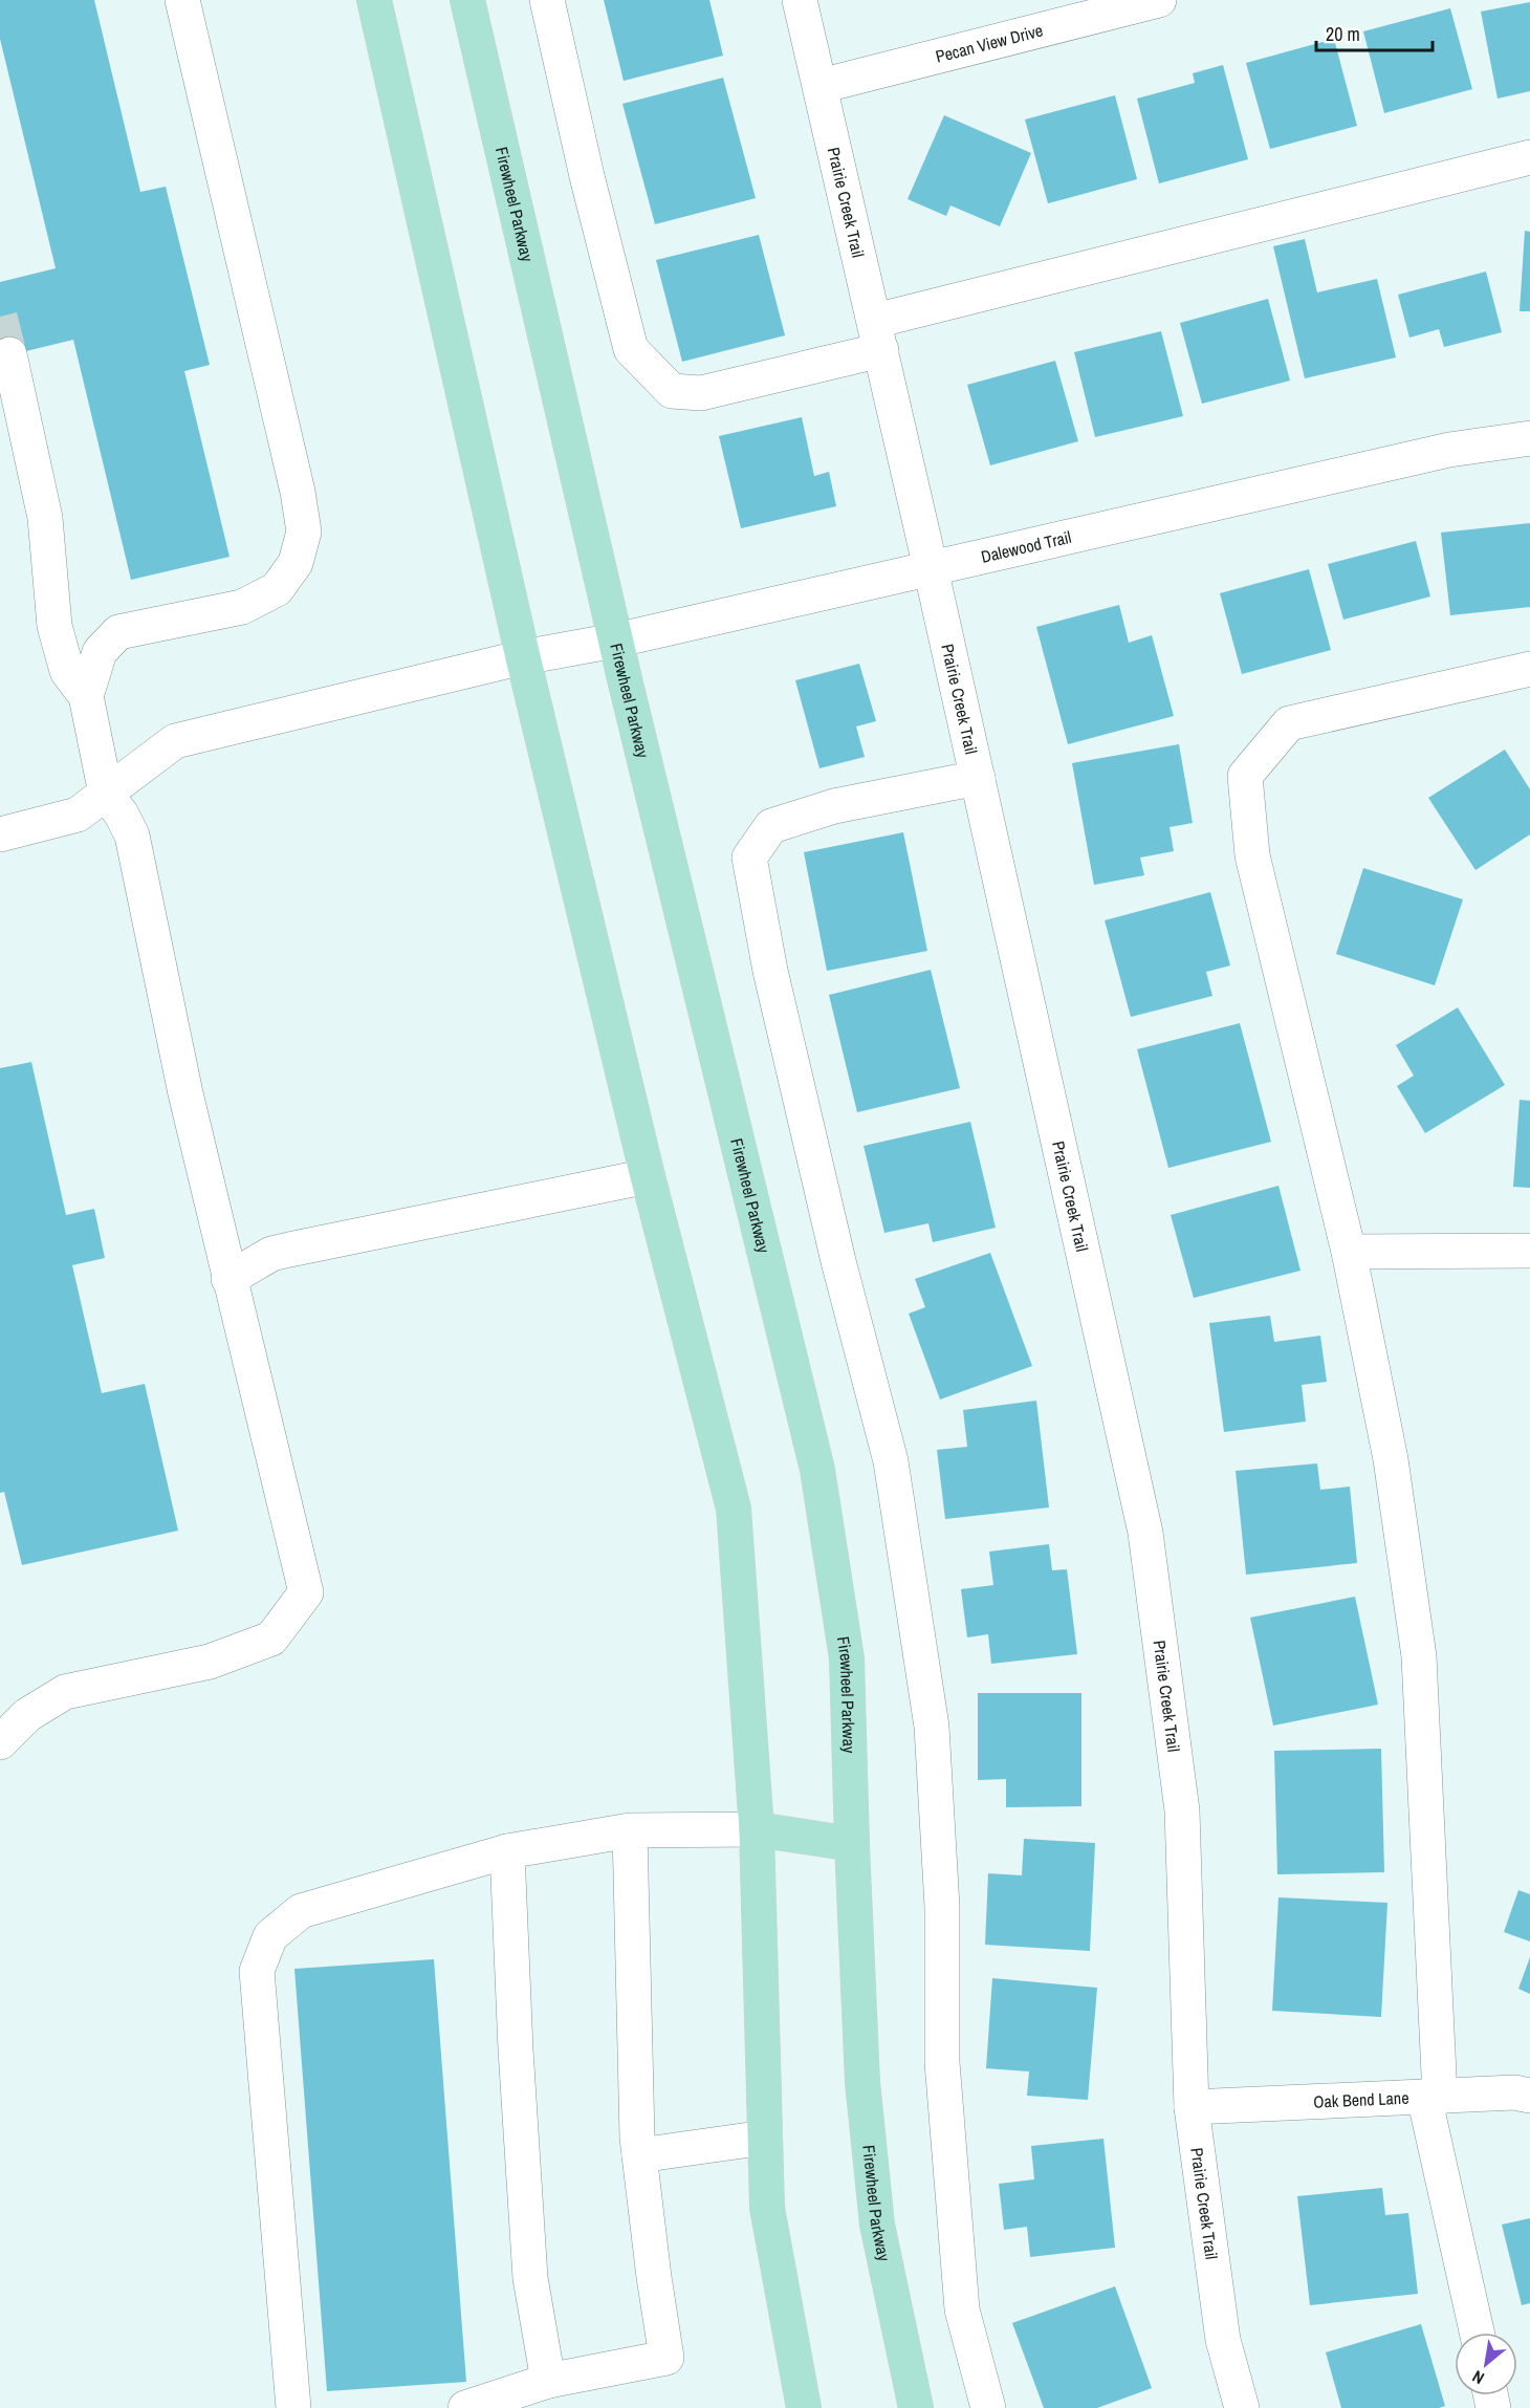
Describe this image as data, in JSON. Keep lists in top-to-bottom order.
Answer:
{
  "streets": {
    "main road": ["Firewheel Parkway"],
    "street": [
      "Pecan View Drive",
      "Prairie Creek Trail",
      "Dalewood Trail",
      "Oak Bend Lane"
    ]
  },
  "crossings": [
    ["Pecan View Drive", "Prairie Creek Trail"],
    ["Prairie Creek Trail", "Dalewood Trail"],
    ["Prairie Creek Trail", "Oak Bend Lane"],
    ["Firewheel Parkway", "Dalewood Trail"]
  ],
  "scale_bar": "20 m",
  "north": "bottom left"
}
